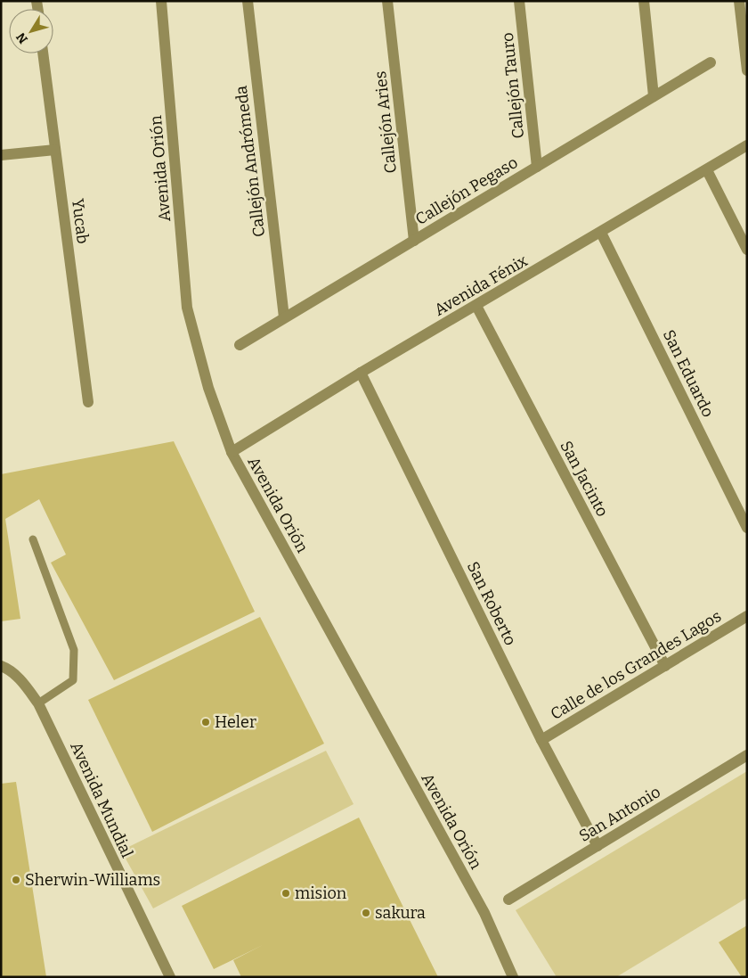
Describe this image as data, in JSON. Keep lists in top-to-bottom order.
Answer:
{
  "streets": {
    "street": [
      "Callejón Tauro",
      "Callejón Aries",
      "Callejón Andrómeda",
      "Avenida Orión",
      "Callejón Pegaso",
      "Yucab",
      "Avenida Fénix",
      "San Eduardo",
      "San Jacinto",
      "San Roberto",
      "Calle de los Grandes Lagos",
      "Avenida Mundial",
      "San Antonio"
    ]
  },
  "crossings": [
    ["Callejón Tauro", "Callejón Pegaso"],
    ["Callejón Aries", "Callejón Pegaso"],
    ["Callejón Andrómeda", "Callejón Pegaso"],
    ["Avenida Orión", "Avenida Fénix"],
    ["Avenida Fénix", "San Eduardo"],
    ["Avenida Fénix", "San Jacinto"],
    ["Avenida Fénix", "San Roberto"],
    ["San Jacinto", "Calle de los Grandes Lagos"],
    ["San Roberto", "Calle de los Grandes Lagos"],
    ["San Roberto", "San Antonio"]
  ],
  "places": [
    "Heler",
    "Sherwin-Williams",
    "mision",
    "sakura"
  ],
  "north": "bottom left"
}
